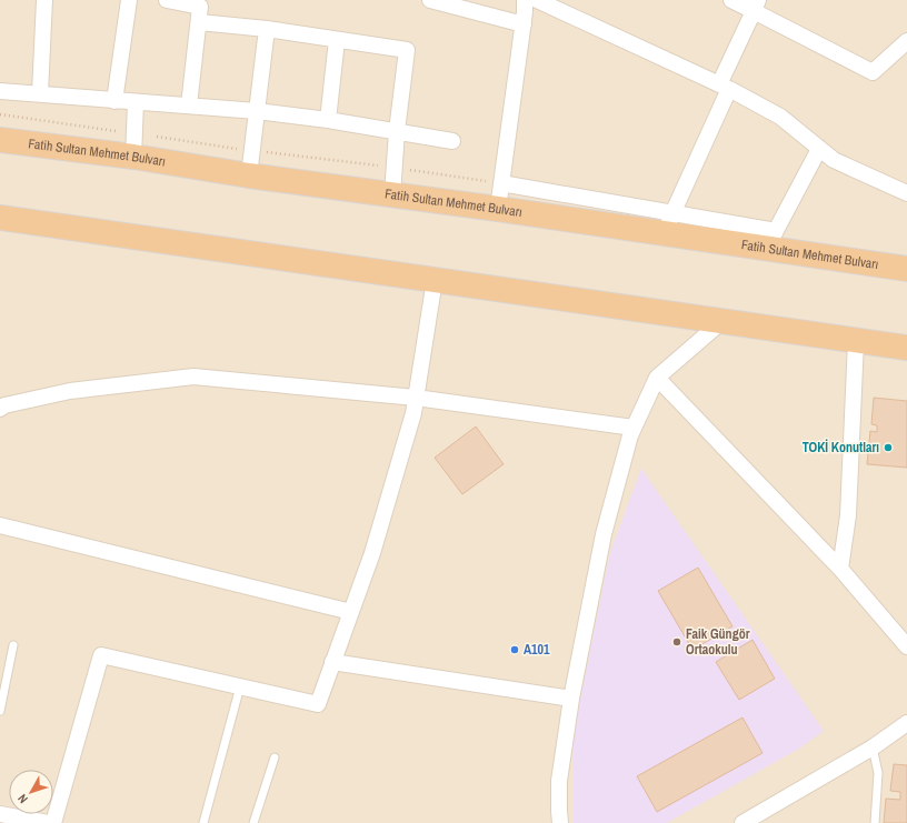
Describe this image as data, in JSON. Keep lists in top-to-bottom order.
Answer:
{
  "streets": {
    "highway": ["Fatih Sultan Mehmet Bulvarı"]
  },
  "places": ["TOKİ Konutları", "Faik Güngör Ortaokulu", "A101"],
  "north": "bottom left"
}
